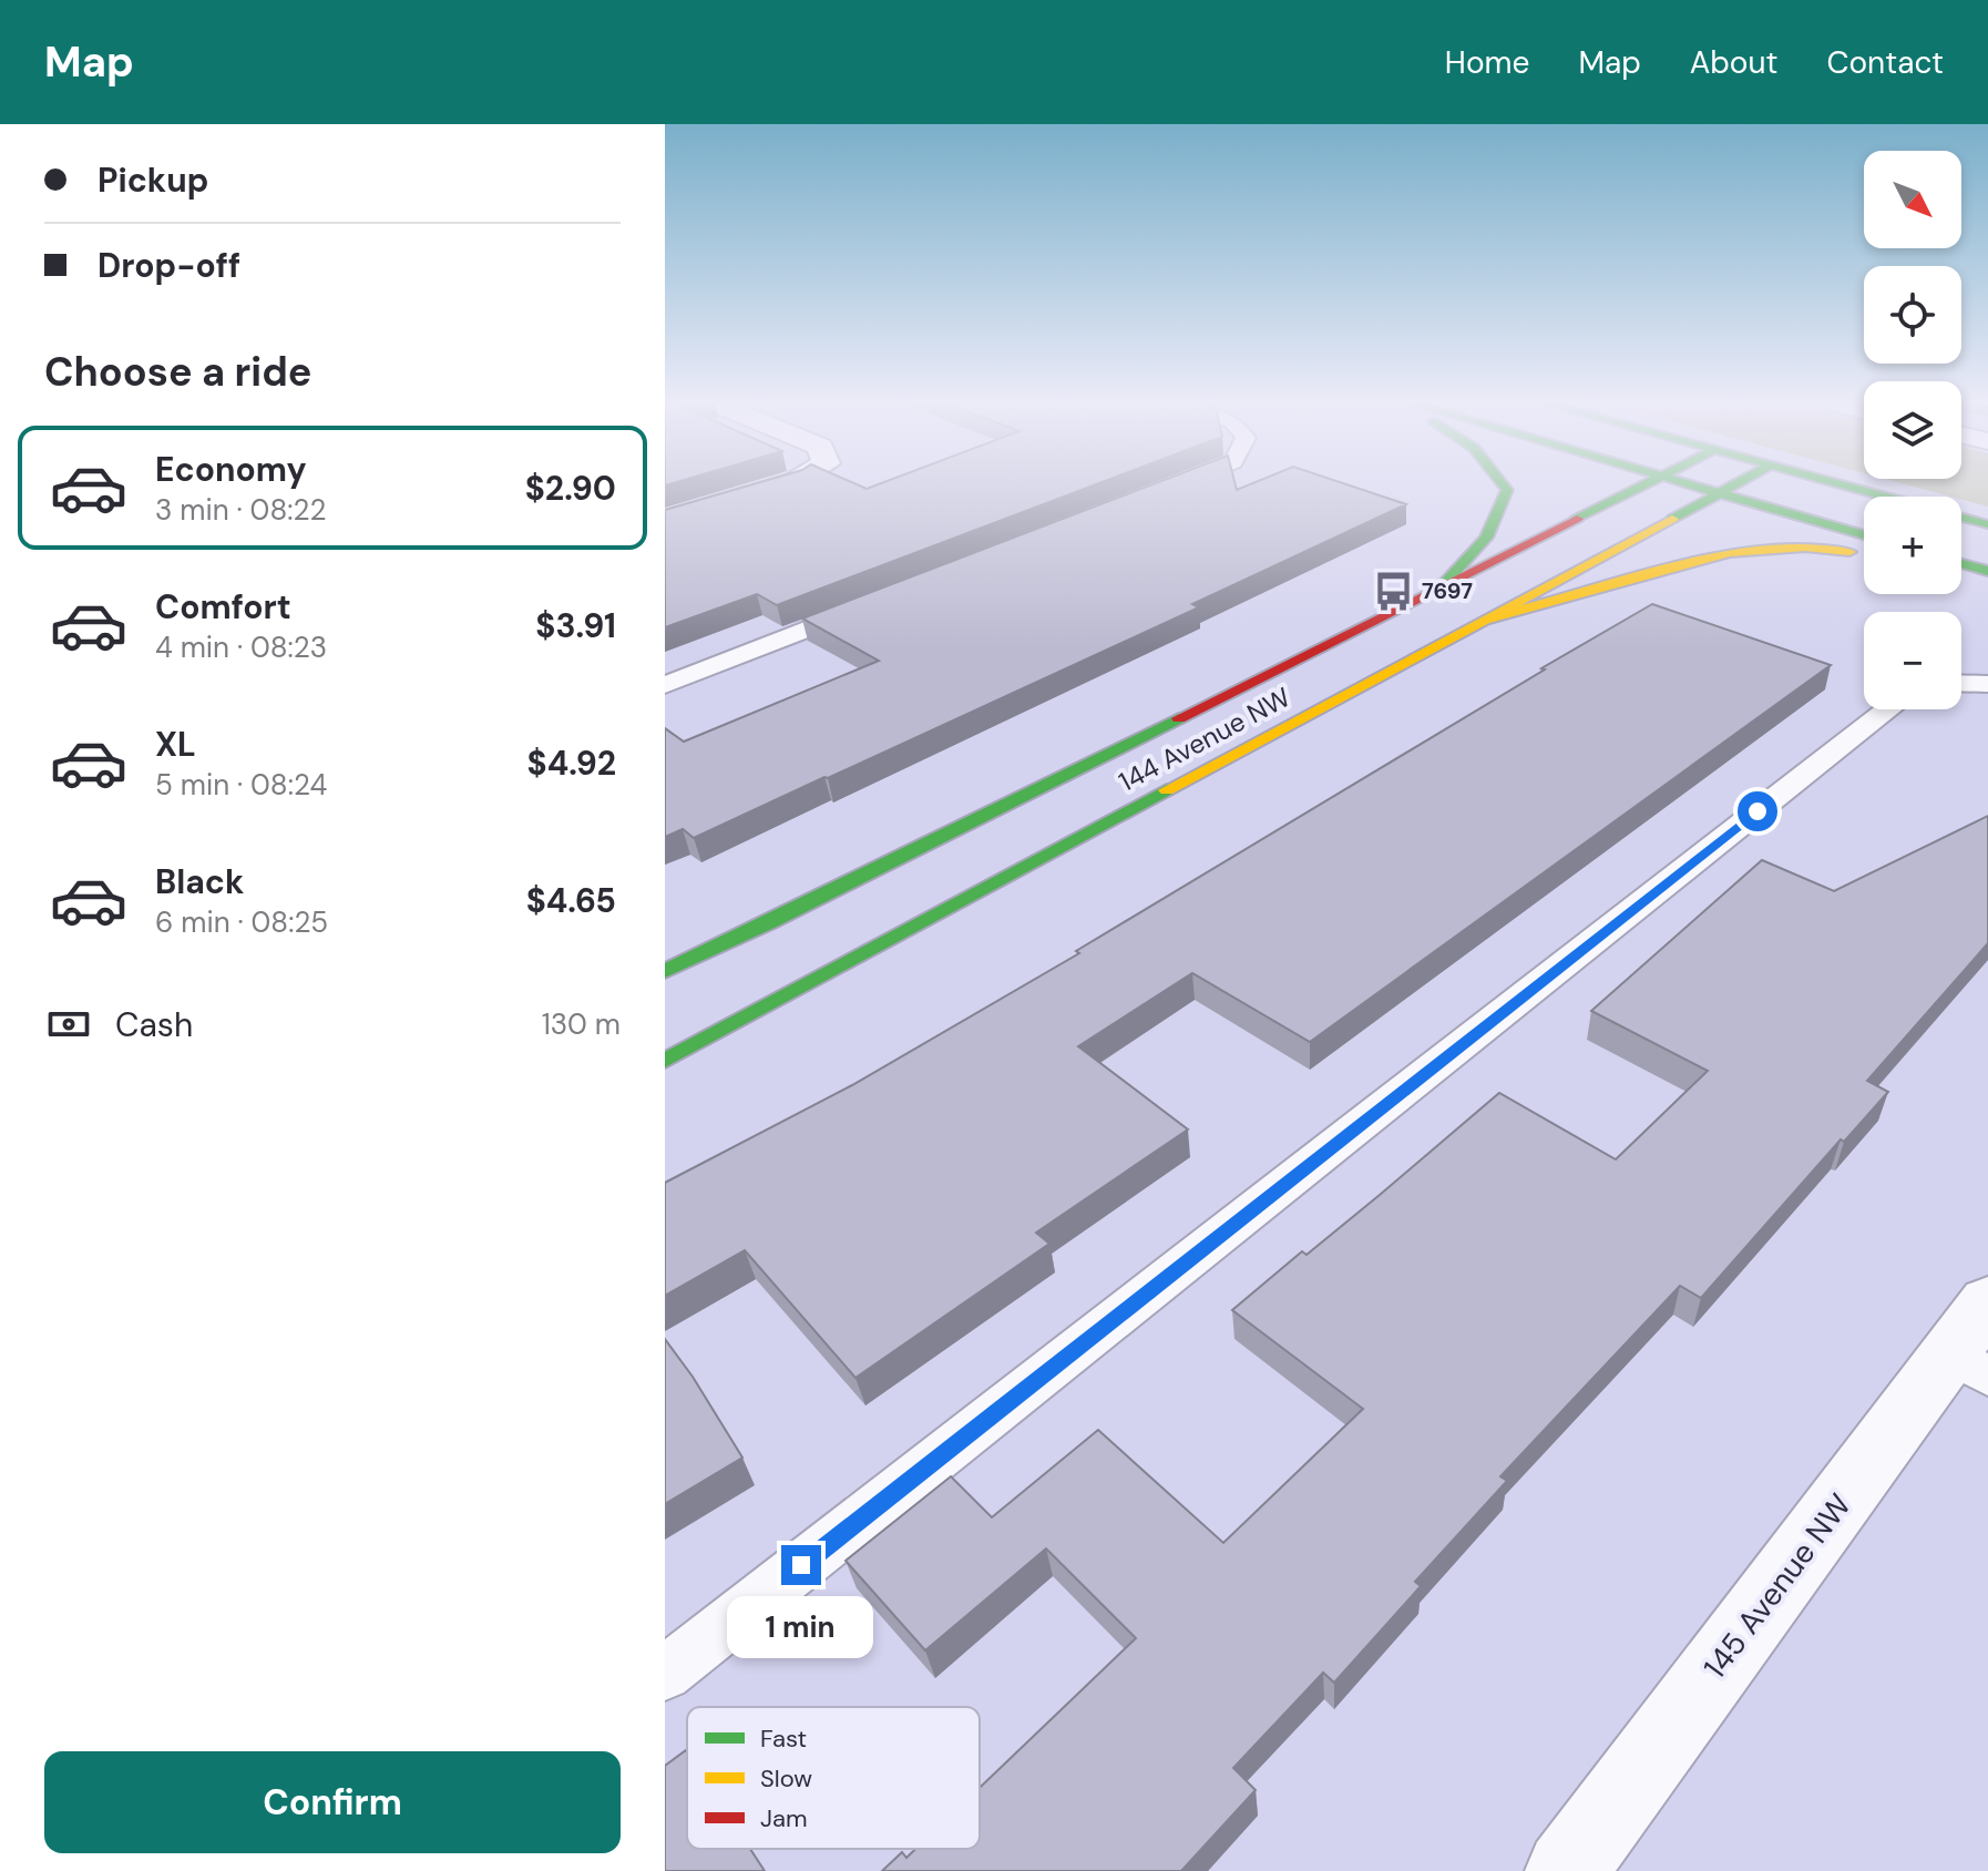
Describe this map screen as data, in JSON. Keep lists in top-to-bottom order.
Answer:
{
  "streets": {
    "street": ["144 Avenue NW", "145 Avenue NW"]
  },
  "places": {
    "bus stop": ["7697"]
  },
  "legend": ["Fast", "Slow", "Jam"],
  "north": "bottom right",
  "page": {
    "header": "Map",
    "nav": [
      "Home",
      "Map",
      "About",
      "Contact"
    ],
    "banner": ["Pickup", "Drop-off"],
    "map_buttons": ["+", "−"],
    "heading": "Choose a ride",
    "list": [
      {
        "name": "Economy",
        "note": "3 min · 08:22",
        "value": "$2.90"
      },
      {
        "name": "Comfort",
        "note": "4 min · 08:23",
        "value": "$3.91"
      },
      {
        "name": "XL",
        "note": "5 min · 08:24",
        "value": "$4.92"
      },
      {
        "name": "Black",
        "note": "6 min · 08:25",
        "value": "$4.65"
      }
    ],
    "pay": ["Cash", "130 m"],
    "bubble": "1 min",
    "buttons": "Confirm"
  }
}
